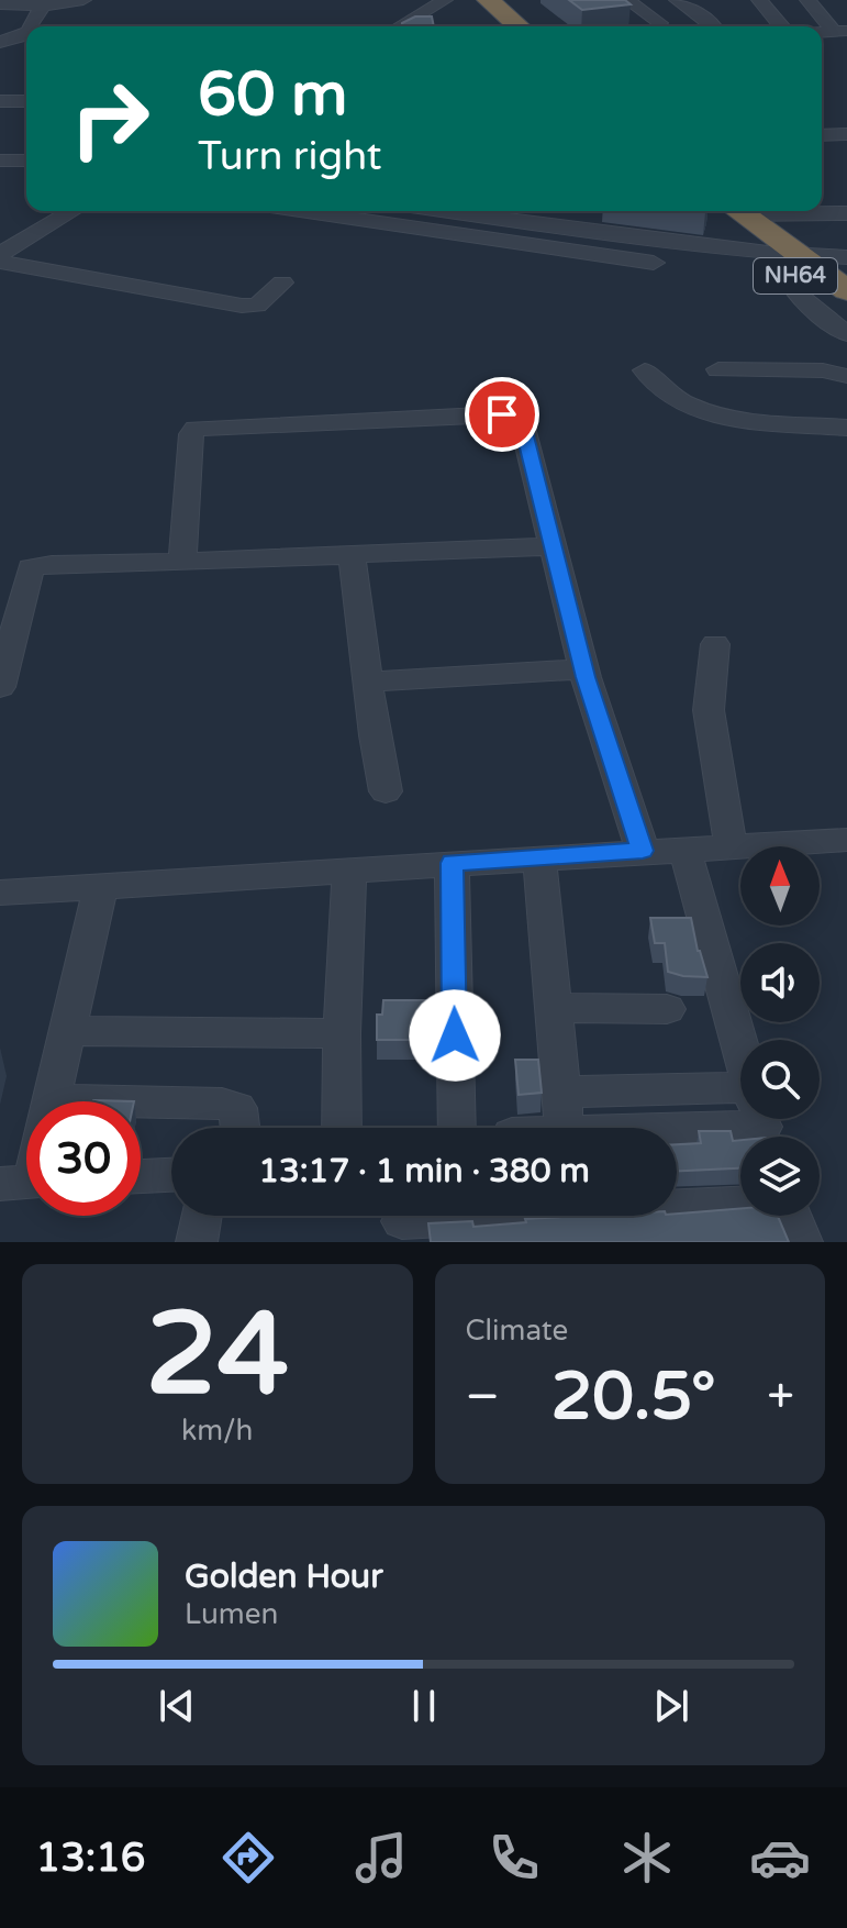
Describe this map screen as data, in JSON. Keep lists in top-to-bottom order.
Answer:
{
  "streets": {
    "highway": ["NH64"]
  },
  "north": "top",
  "page": {
    "turn": ["60 m", "Turn right"],
    "limit": "30",
    "trip": "13:17 · 1 min · 380 m",
    "tile": [
      ["24", "km/h"],
      "Climate"
    ],
    "heat": ["−", "20.5°", "+"],
    "song": ["Golden Hour", "Lumen"],
    "tabs": "13:16"
  }
}
